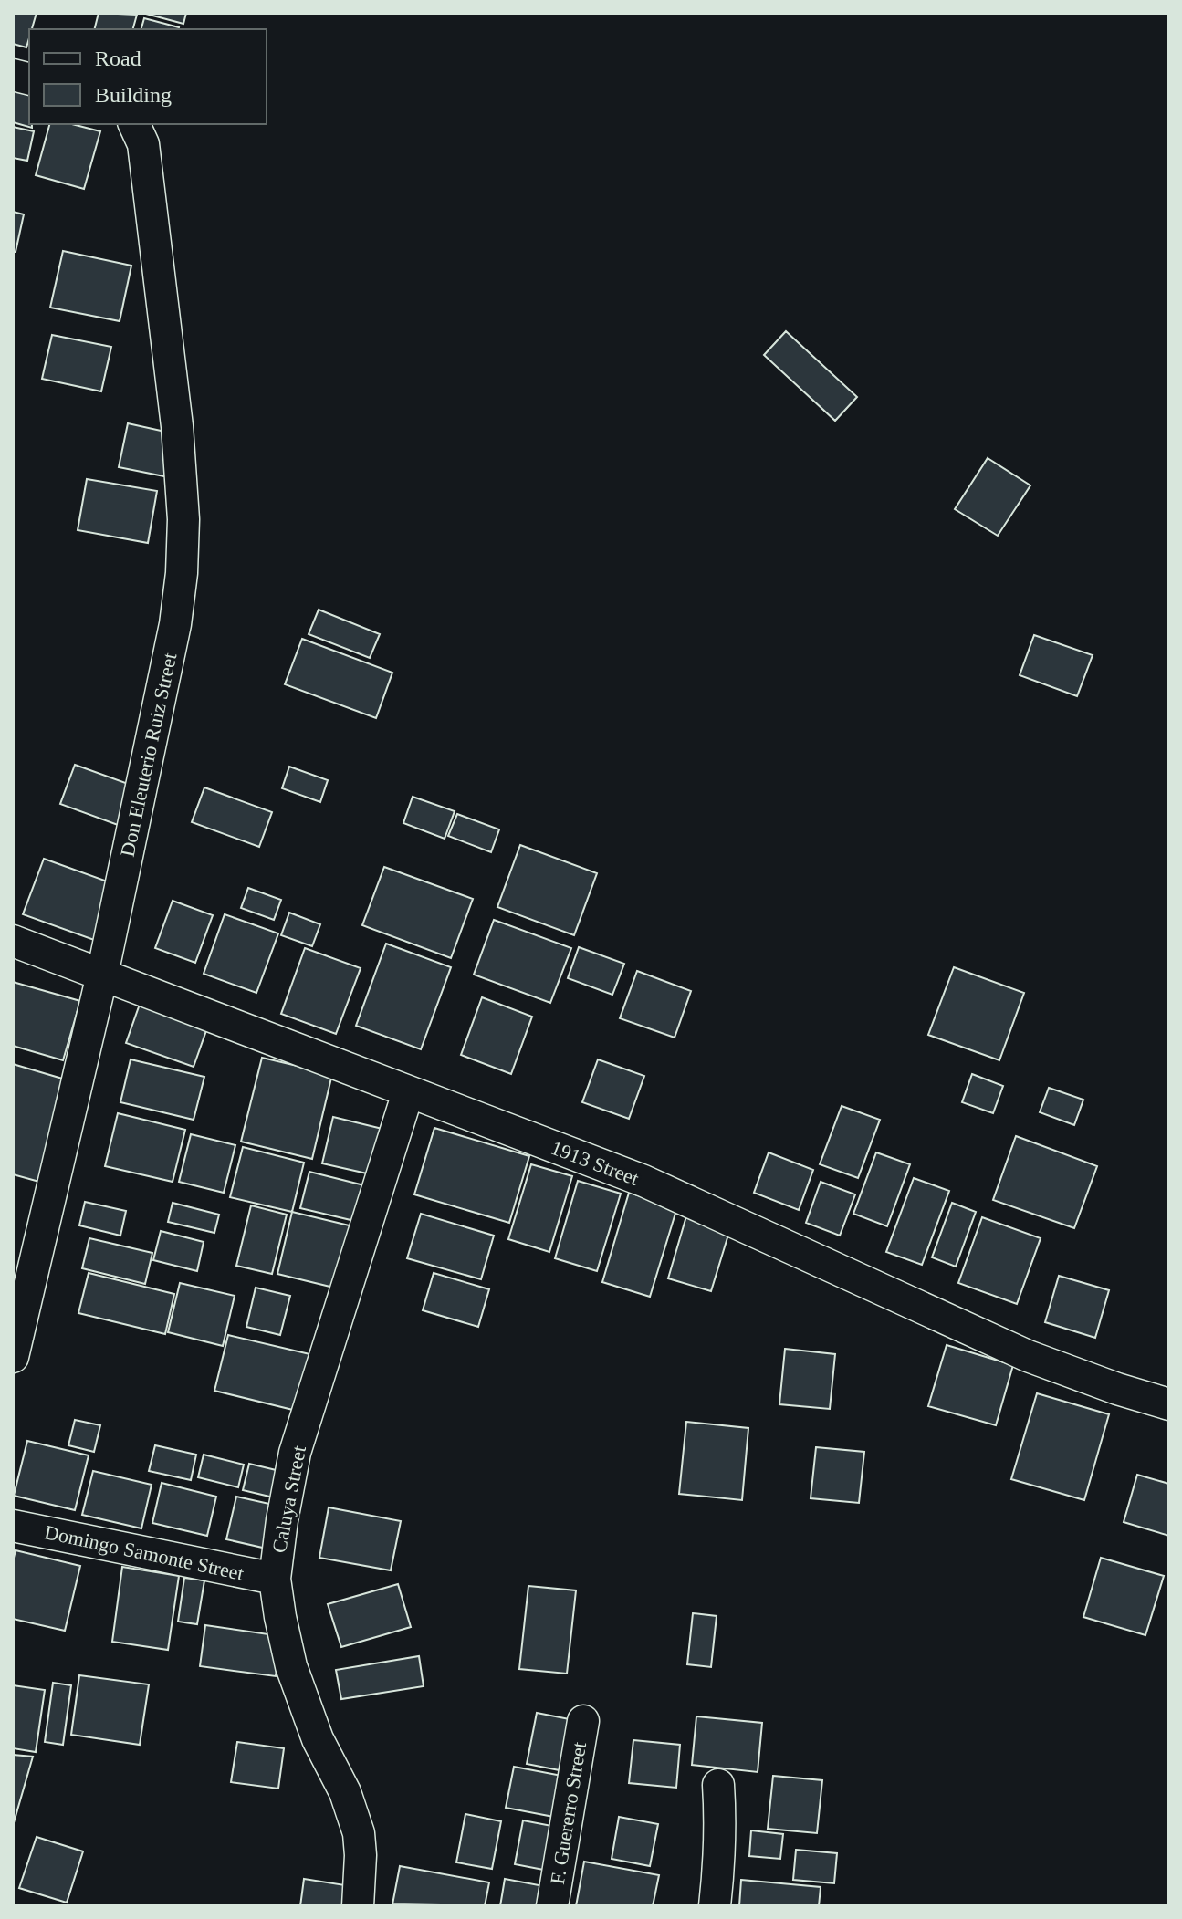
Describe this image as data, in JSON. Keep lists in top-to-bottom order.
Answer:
{
  "streets": {
    "street": [
      "Don Eleuterio Ruiz Street",
      "1913 Street",
      "Caluya Street",
      "Domingo Samonte Street",
      "F. Guererro Street"
    ]
  },
  "crossings": [
    ["Don Eleuterio Ruiz Street", "1913 Street"],
    ["1913 Street", "Caluya Street"],
    ["Caluya Street", "Domingo Samonte Street"]
  ],
  "legend": ["Road", "Building"]
}
